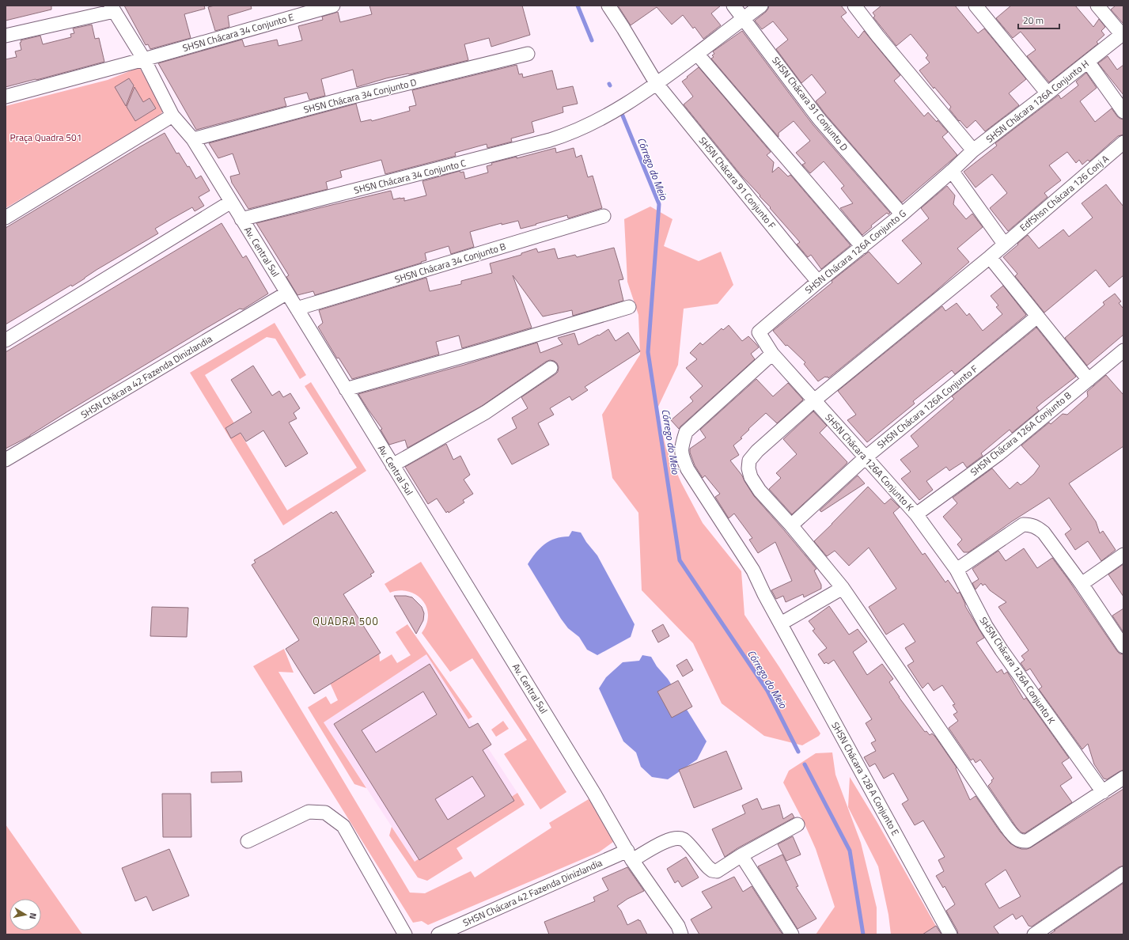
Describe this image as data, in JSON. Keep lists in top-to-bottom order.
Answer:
{
  "streets": {
    "street": [
      "SHSN Chácara 34 Conjunto E",
      "SHSN Chácara 34 Conjunto D",
      "SHSN Chácara 126A Conjunto H",
      "SHSN Chácara 91 Conjunto D",
      "SHSN Chácara 34 Conjunto C",
      "SHSN Chácara 91 Conjunto F",
      "EdfShsn Chácara 126 Conj A",
      "Av. Central Sul",
      "SHSN Chácara 126A Conjunto G",
      "SHSN Chácara 34 Conjunto B",
      "SHSN Chácara 42 Fazenda Dinizlandia",
      "SHSN Chácara 126A Conjunto F",
      "SHSN Chácara 126A Conjunto B",
      "SHSN Chácara 126A Conjunto K",
      "SHSN Chácara 128 A Conjunto E"
    ]
  },
  "crossings": [
    ["SHSN Chácara 34 Conjunto E", "Av. Central Sul"],
    ["SHSN Chácara 34 Conjunto D", "Av. Central Sul"],
    ["SHSN Chácara 126A Conjunto H", "SHSN Chácara 126A Conjunto G"],
    ["SHSN Chácara 91 Conjunto D", "SHSN Chácara 34 Conjunto C"],
    ["SHSN Chácara 91 Conjunto D", "SHSN Chácara 126A Conjunto G"],
    ["SHSN Chácara 34 Conjunto C", "SHSN Chácara 91 Conjunto F"],
    ["SHSN Chácara 34 Conjunto C", "Av. Central Sul"],
    ["SHSN Chácara 91 Conjunto F", "SHSN Chácara 126A Conjunto G"],
    ["Av. Central Sul", "SHSN Chácara 34 Conjunto B"],
    ["Av. Central Sul", "SHSN Chácara 42 Fazenda Dinizlandia"],
    ["SHSN Chácara 126A Conjunto G", "SHSN Chácara 126A Conjunto K"],
    ["SHSN Chácara 126A Conjunto F", "SHSN Chácara 126A Conjunto K"],
    ["SHSN Chácara 126A Conjunto B", "SHSN Chácara 126A Conjunto K"],
    ["SHSN Chácara 126A Conjunto K", "SHSN Chácara 128 A Conjunto E"]
  ],
  "districts": ["QUADRA 500"],
  "water": ["Córrego do Meio"],
  "parks": ["Praça Quadra 501"],
  "scale_bar": "20 m",
  "north": "right"
}
